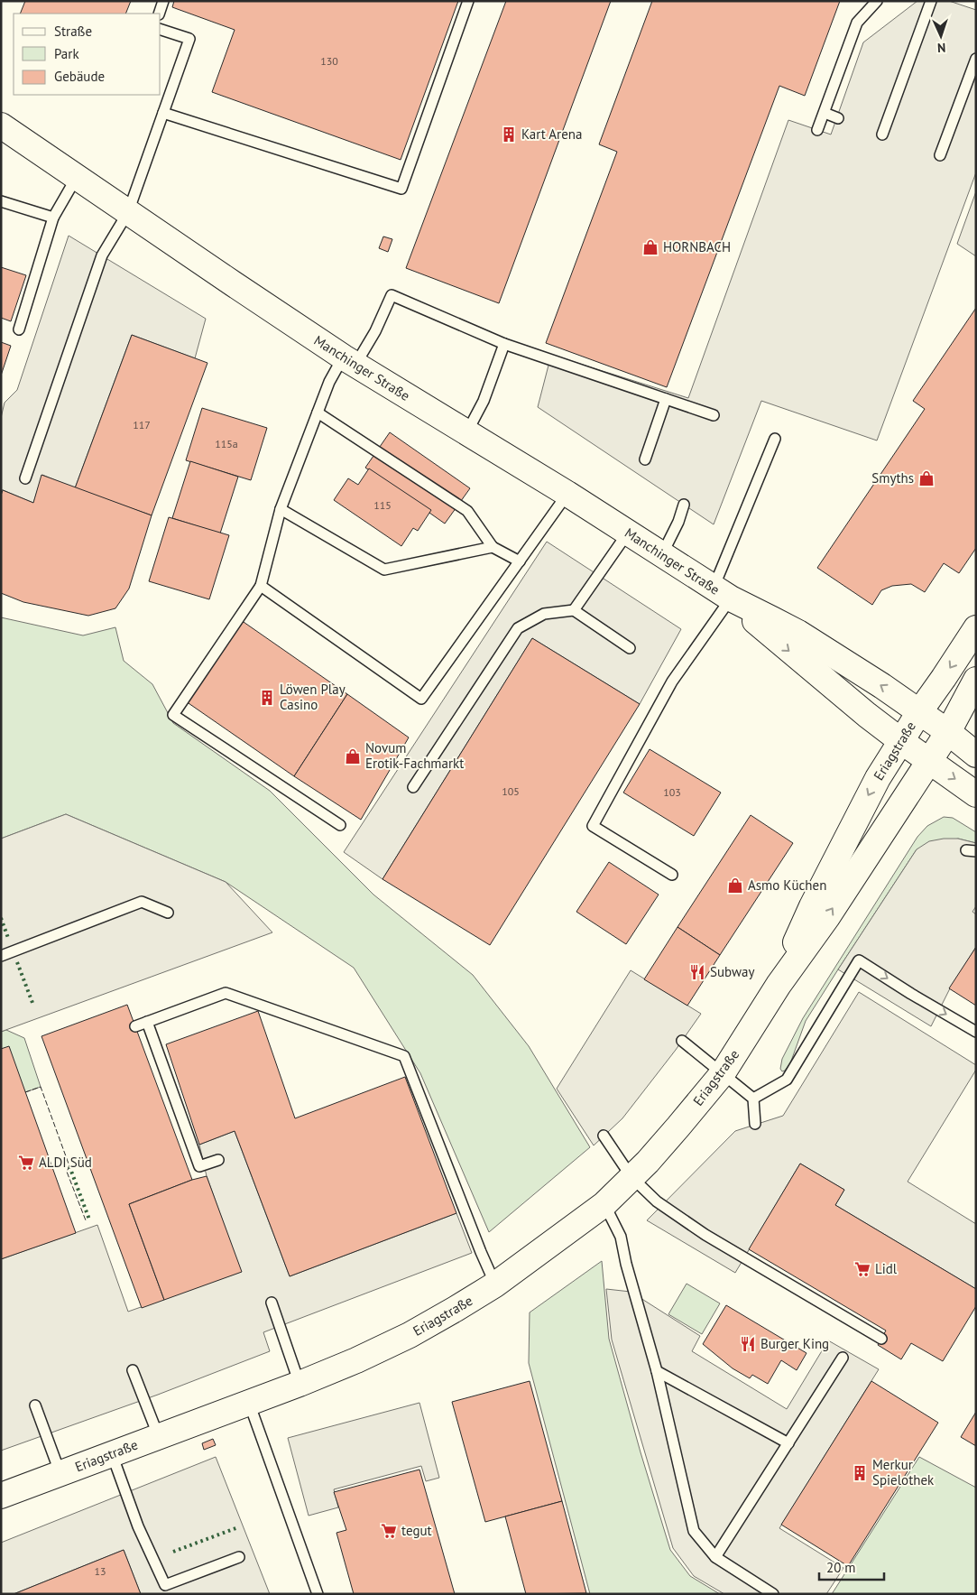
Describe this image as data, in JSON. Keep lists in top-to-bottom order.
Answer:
{
  "streets": {
    "main road": ["Manchinger Straße", "Eriagstraße"]
  },
  "crossings": [
    ["Manchinger Straße", "Eriagstraße"]
  ],
  "places": {
    "building": ["Kart Arena", "Löwen Play Casino", "Merkur Spielothek"],
    "shop": [
      "HORNBACH",
      "Smyths",
      "Novum Erotik-Fachmarkt",
      "Asmo Küchen"
    ],
    "restaurant": ["Subway", "Burger King"],
    "supermarket": ["ALDI Süd", "Lidl", "tegut"]
  },
  "house_numbers": [
    "130",
    "117",
    "115a",
    "115",
    "105",
    "103",
    "13"
  ],
  "legend": ["Straße", "Park", "Gebäude"],
  "scale_bar": "20 m",
  "north": "bottom"
}
